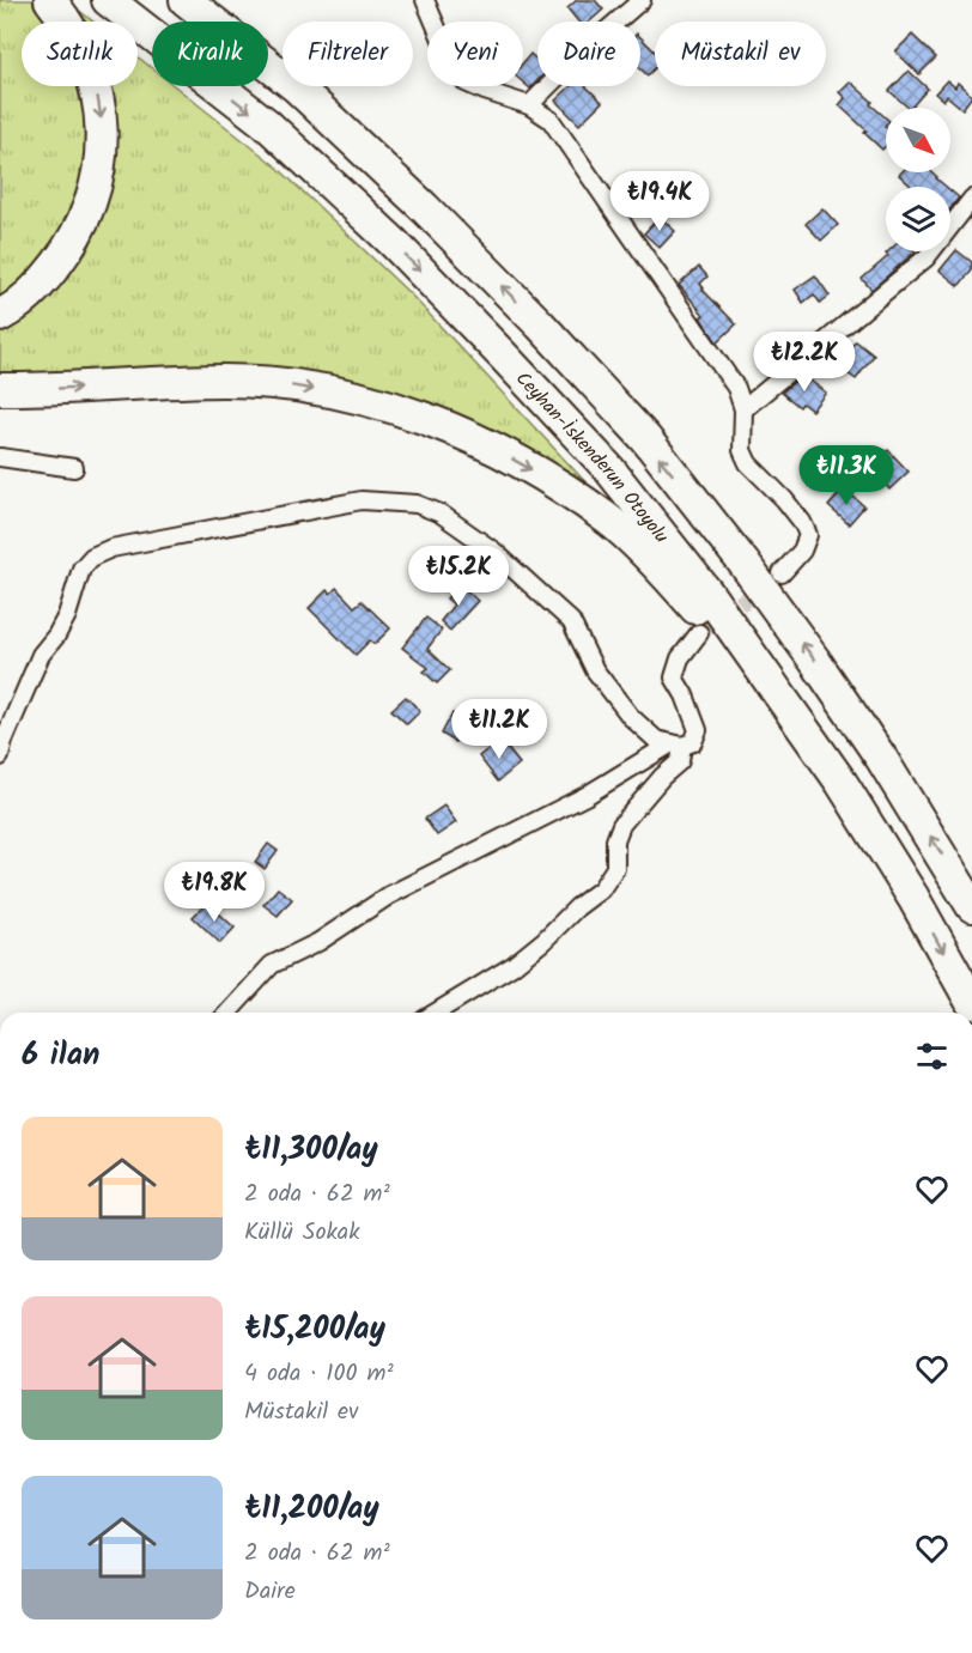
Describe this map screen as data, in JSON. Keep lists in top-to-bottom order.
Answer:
{
  "streets": {
    "highway": ["Ceyhan-İskenderun Otoyolu"]
  },
  "north": "bottom right",
  "page": {
    "chip": [
      "Satılık",
      "Kiralık",
      "Filtreler",
      "Yeni",
      "Daire",
      "Müstakil ev"
    ],
    "price": [
      "₺19.4K",
      "₺12.2K",
      "₺11.3K",
      "₺15.2K",
      "₺11.2K",
      "₺19.8K"
    ],
    "heading": "6 ilan",
    "list": [
      {
        "name": "₺11,300/ay",
        "note": "2 oda · 62 m² · Küllü Sokak"
      },
      {
        "name": "₺15,200/ay",
        "note": "4 oda · 100 m² · Müstakil ev"
      },
      {
        "name": "₺11,200/ay",
        "note": "2 oda · 62 m² · Daire"
      }
    ]
  }
}
